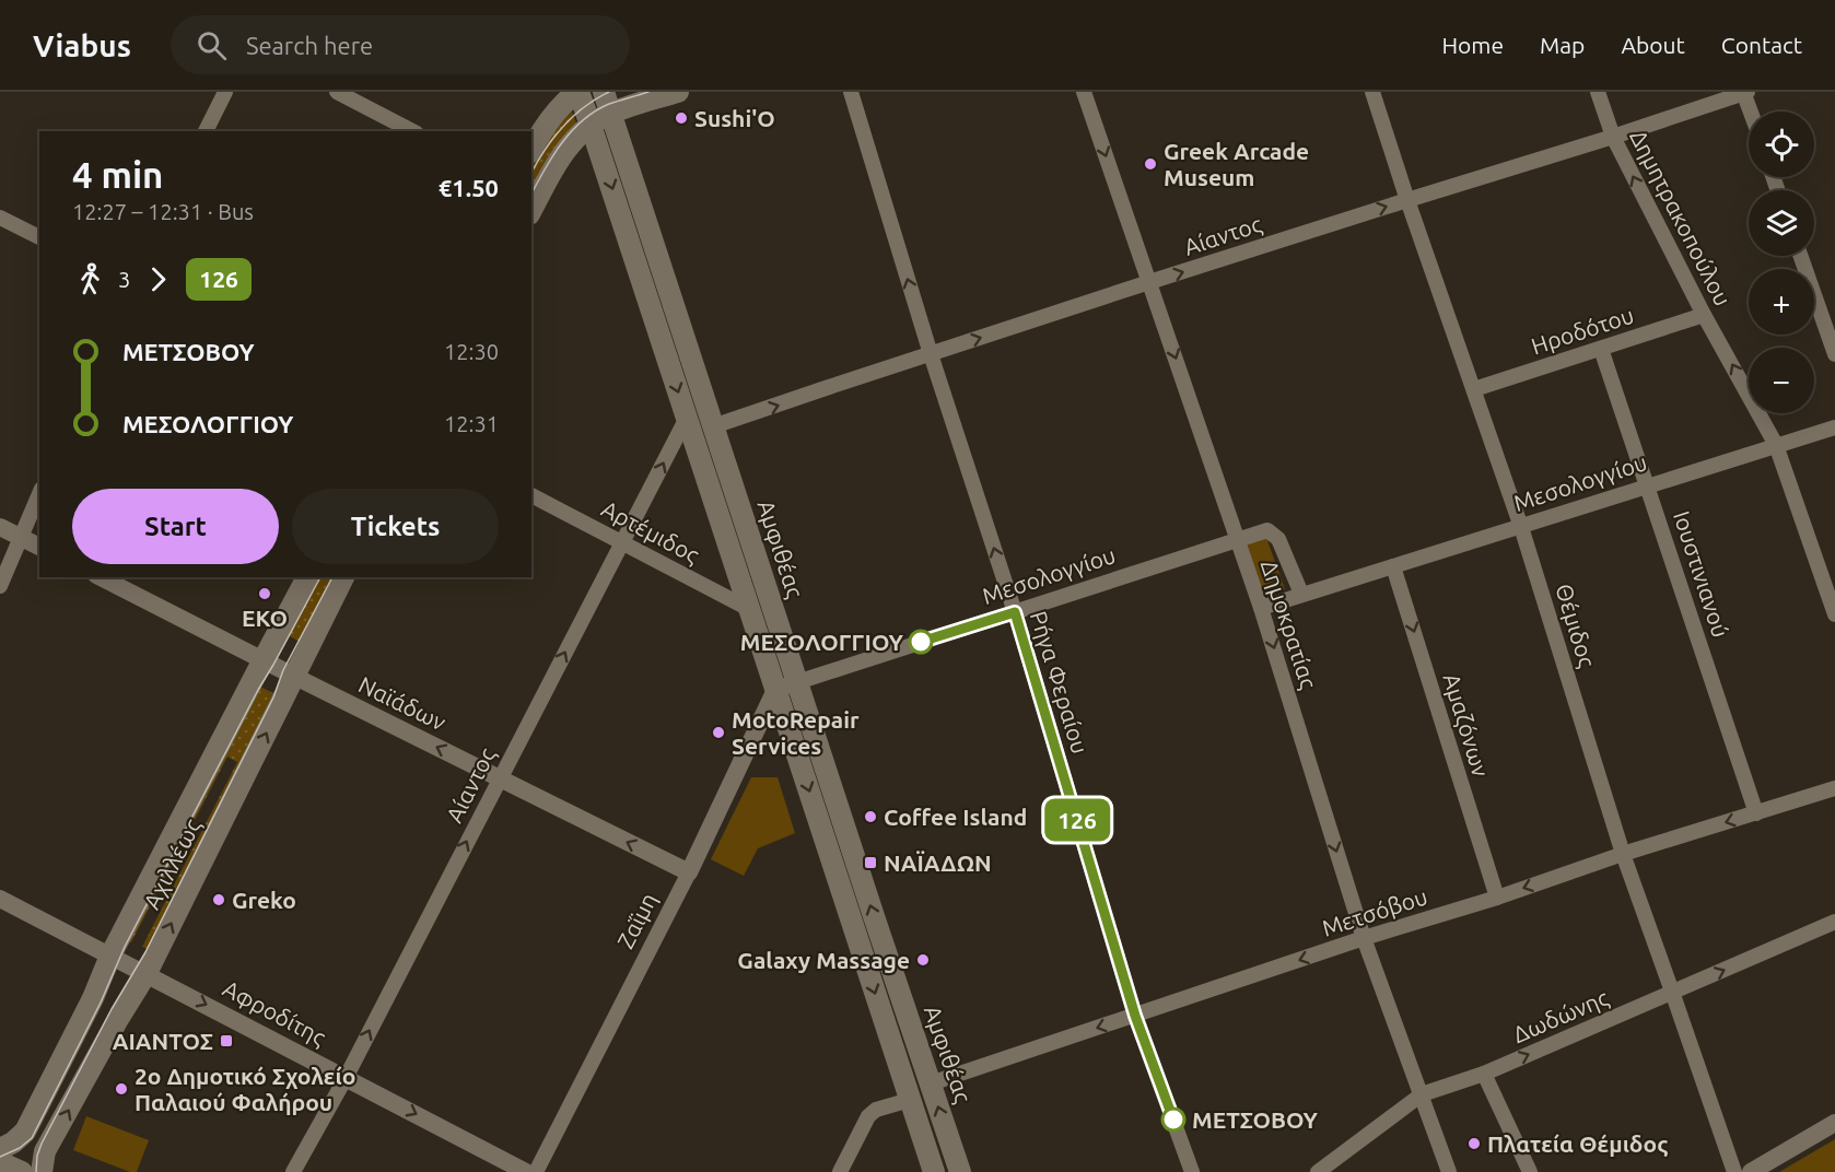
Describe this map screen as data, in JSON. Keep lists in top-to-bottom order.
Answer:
{
  "streets": {
    "main road": ["Αμφιθέας", "Αχιλλέως"],
    "street": [
      "Δημητρακοπούλου",
      "Αίαντος",
      "Ηροδότου",
      "Μεσολογγίου",
      "Αρτέμιδος",
      "Ιουστινιανού",
      "Δημοκρατίας",
      "Θέμιδος",
      "Ρήγα Φεραίου",
      "Ναϊάδων",
      "Αμαζόνων",
      "Μετσόβου",
      "Ζαΐμη",
      "Αφροδίτης",
      "Δωδώνης"
    ]
  },
  "crossings": [
    ["Δημητρακοπούλου", "Αίαντος"],
    ["Δημητρακοπούλου", "Ηροδότου"],
    ["Δημητρακοπούλου", "Μεσολογγίου"],
    ["Αίαντος", "Αρτέμιδος"],
    ["Αίαντος", "Αμφιθέας"],
    ["Αίαντος", "Δημοκρατίας"],
    ["Αίαντος", "Θέμιδος"],
    ["Αίαντος", "Ρήγα Φεραίου"],
    ["Αίαντος", "Ναϊάδων"],
    ["Αίαντος", "Αφροδίτης"],
    ["Ηροδότου", "Ιουστινιανού"],
    ["Ηροδότου", "Θέμιδος"],
    ["Μεσολογγίου", "Αμφιθέας"],
    ["Μεσολογγίου", "Ιουστινιανού"],
    ["Μεσολογγίου", "Δημοκρατίας"],
    ["Μεσολογγίου", "Θέμιδος"],
    ["Μεσολογγίου", "Ρήγα Φεραίου"],
    ["Μεσολογγίου", "Αμαζόνων"],
    ["Μεσολογγίου", "Ζαΐμη"],
    ["Αμφιθέας", "Μετσόβου"],
    ["Ιουστινιανού", "Μετσόβου"],
    ["Δημοκρατίας", "Μετσόβου"],
    ["Δημοκρατίας", "Δωδώνης"],
    ["Θέμιδος", "Μετσόβου"],
    ["Θέμιδος", "Δωδώνης"],
    ["Ρήγα Φεραίου", "Μετσόβου"],
    ["Ναϊάδων", "Αχιλλέως"],
    ["Ναϊάδων", "Ζαΐμη"],
    ["Αμαζόνων", "Μετσόβου"],
    ["Αχιλλέως", "Αφροδίτης"]
  ],
  "one_way": [
    "Δημητρακοπούλου",
    "Αίαντος",
    "Δημοκρατίας",
    "Ρήγα Φεραίου",
    "Ναϊάδων",
    "Αμαζόνων",
    "Μετσόβου",
    "Αφροδίτης",
    "Δωδώνης"
  ],
  "places": {
    "other": [
      "Sushi'O",
      "Greek Arcade Museum",
      "EKO",
      "ΜΕΣΟΛΟΓΓΙΟΥ",
      "MotoRepair Services",
      "Coffee Island",
      "Greko",
      "Galaxy Massage",
      "2ο Δημοτικό Σχολείο Παλαιού Φαλήρου",
      "ΜΕΤΣΟΒΟΥ",
      "Πλατεία Θέμιδος"
    ],
    "transit": ["ΝΑΪΑΔΩΝ", "ΑΙΑΝΤΟΣ"]
  },
  "lines": ["bus line 126"],
  "page": {
    "header": "Viabus",
    "search": "Search here",
    "nav": [
      "Home",
      "Map",
      "About",
      "Contact"
    ],
    "on_map": "126",
    "map_buttons": ["+", "−"],
    "heading": ["4 min", "12:27 – 12:31 · Bus", "€1.50"],
    "legs": ["3", "126"],
    "list": [
      {
        "name": "ΜΕΤΣΟΒΟΥ",
        "value": "12:30"
      },
      {
        "name": "ΜΕΣΟΛΟΓΓΙΟΥ",
        "value": "12:31"
      }
    ],
    "buttons": ["Start", "Tickets"]
  }
}
